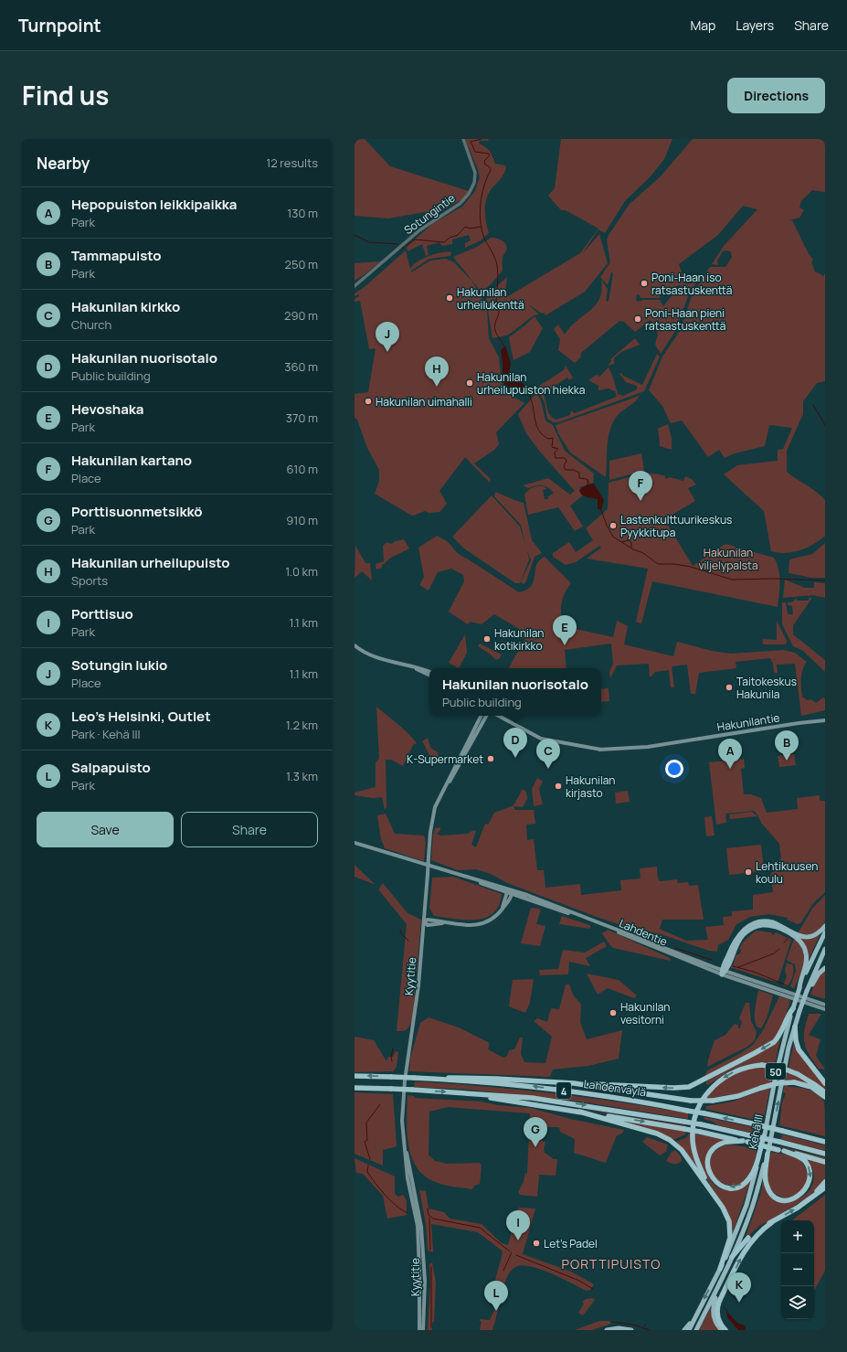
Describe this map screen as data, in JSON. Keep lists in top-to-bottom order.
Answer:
{
  "streets": {
    "highway": [
      "50",
      "Lahdenväylä",
      "4",
      "Kehä III"
    ],
    "main road": ["Hakunilantie", "Lahdentie", "Kyytitie"],
    "street": ["Sotungintie"]
  },
  "districts": ["PORTTIPUISTO"],
  "parks": ["Hakunilan viljelypalsta"],
  "places": [
    "Poni-Haan iso ratsastuskenttä",
    "Hakunilan urheilukenttä",
    "Poni-Haan pieni ratsastuskenttä",
    "Hakunilan urheilupuiston hiekka",
    "Hakunilan uimahalli",
    "Lastenkulttuurikeskus Pyykkitupa",
    "Hakunilan kotikirkko",
    "Taitokeskus Hakunila",
    "K-Supermarket",
    "Hakunilan kirjasto",
    "Lehtikuusen koulu",
    "Hakunilan vesitorni",
    "Let's Padel"
  ],
  "page": {
    "header": "Turnpoint",
    "nav": ["Map", "Layers", "Share"],
    "title": "Find us",
    "buttons": [
      "Directions",
      ["Save", "Share"]
    ],
    "heading": ["Nearby", "12 results"],
    "list": [
      {
        "mark": "A",
        "name": "Hepopuiston leikkipaikka",
        "note": "Park",
        "value": "130 m"
      },
      {
        "mark": "B",
        "name": "Tammapuisto",
        "note": "Park",
        "value": "250 m"
      },
      {
        "mark": "C",
        "name": "Hakunilan kirkko",
        "note": "Church",
        "value": "290 m"
      },
      {
        "mark": "D",
        "name": "Hakunilan nuorisotalo",
        "note": "Public building",
        "value": "360 m"
      },
      {
        "mark": "E",
        "name": "Hevoshaka",
        "note": "Park",
        "value": "370 m"
      },
      {
        "mark": "F",
        "name": "Hakunilan kartano",
        "note": "Place",
        "value": "610 m"
      },
      {
        "mark": "G",
        "name": "Porttisuonmetsikkö",
        "note": "Park",
        "value": "910 m"
      },
      {
        "mark": "H",
        "name": "Hakunilan urheilupuisto",
        "note": "Sports",
        "value": "1.0 km"
      },
      {
        "mark": "I",
        "name": "Porttisuo",
        "note": "Park",
        "value": "1.1 km"
      },
      {
        "mark": "J",
        "name": "Sotungin lukio",
        "note": "Place",
        "value": "1.1 km"
      },
      {
        "mark": "K",
        "name": "Leo's Helsinki, Outlet",
        "note": "Park · Kehä III",
        "value": "1.2 km"
      },
      {
        "mark": "L",
        "name": "Salpapuisto",
        "note": "Park",
        "value": "1.3 km"
      }
    ],
    "pins": [
      "J",
      "H",
      "F",
      "E",
      "D",
      "B",
      "A",
      "C",
      "G",
      "I",
      "K",
      "L"
    ],
    "popup": ["Hakunilan nuorisotalo", "Public building"],
    "map_buttons": ["+", "−"]
  }
}
